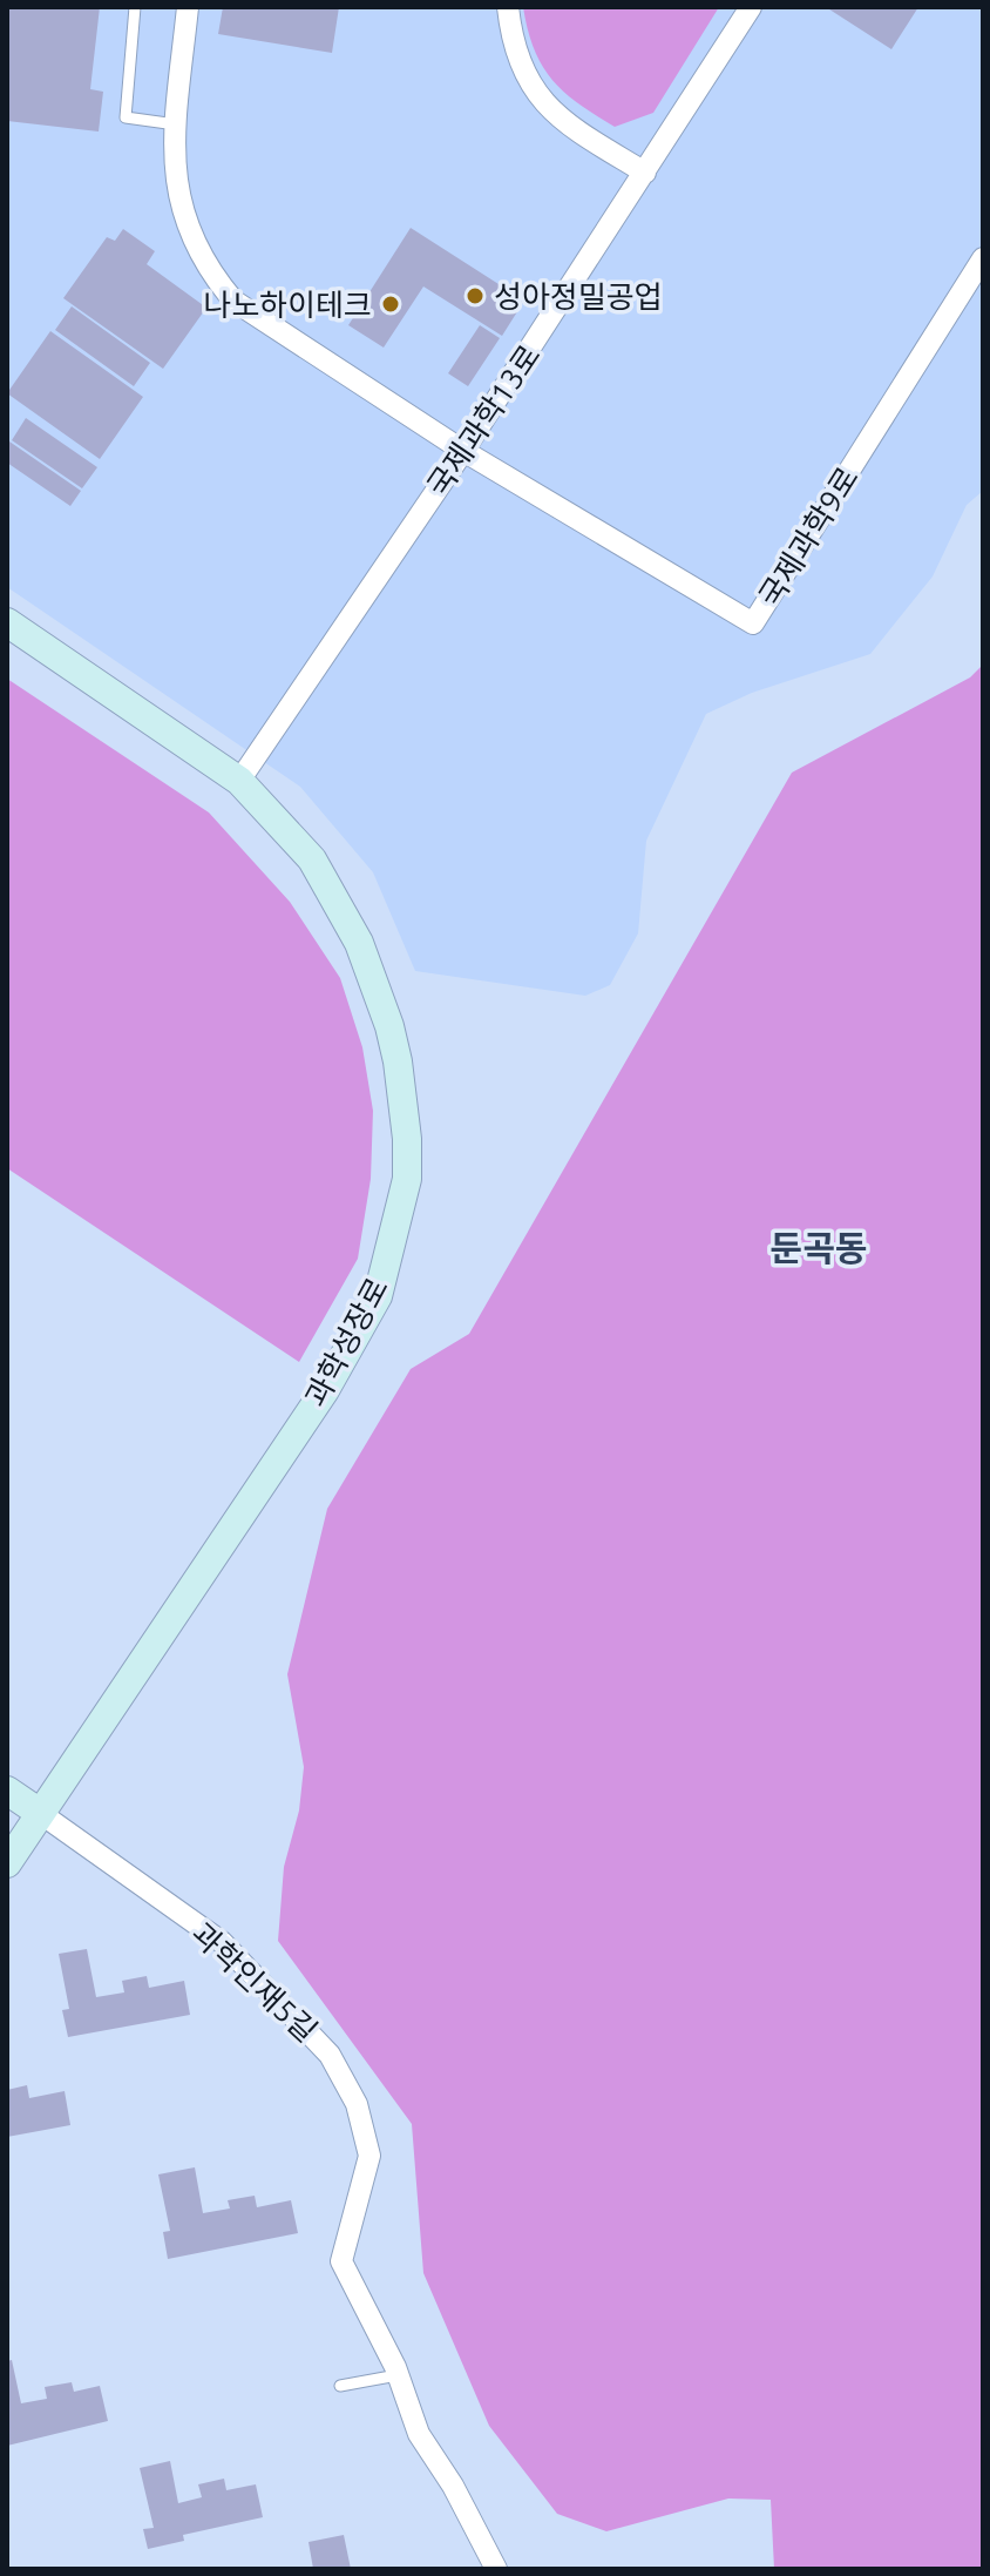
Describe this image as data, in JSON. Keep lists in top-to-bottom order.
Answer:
{
  "streets": {
    "street": [
      "국제과학13로",
      "국제과학9로",
      "과학성장로",
      "과학인재5길"
    ]
  },
  "crossings": [
    ["국제과학13로", "국제과학9로"],
    ["국제과학13로", "과학성장로"],
    ["과학성장로", "과학인재5길"]
  ],
  "districts": ["둔곡동"],
  "places": ["성아정밀공업", "나노하이테크"]
}
